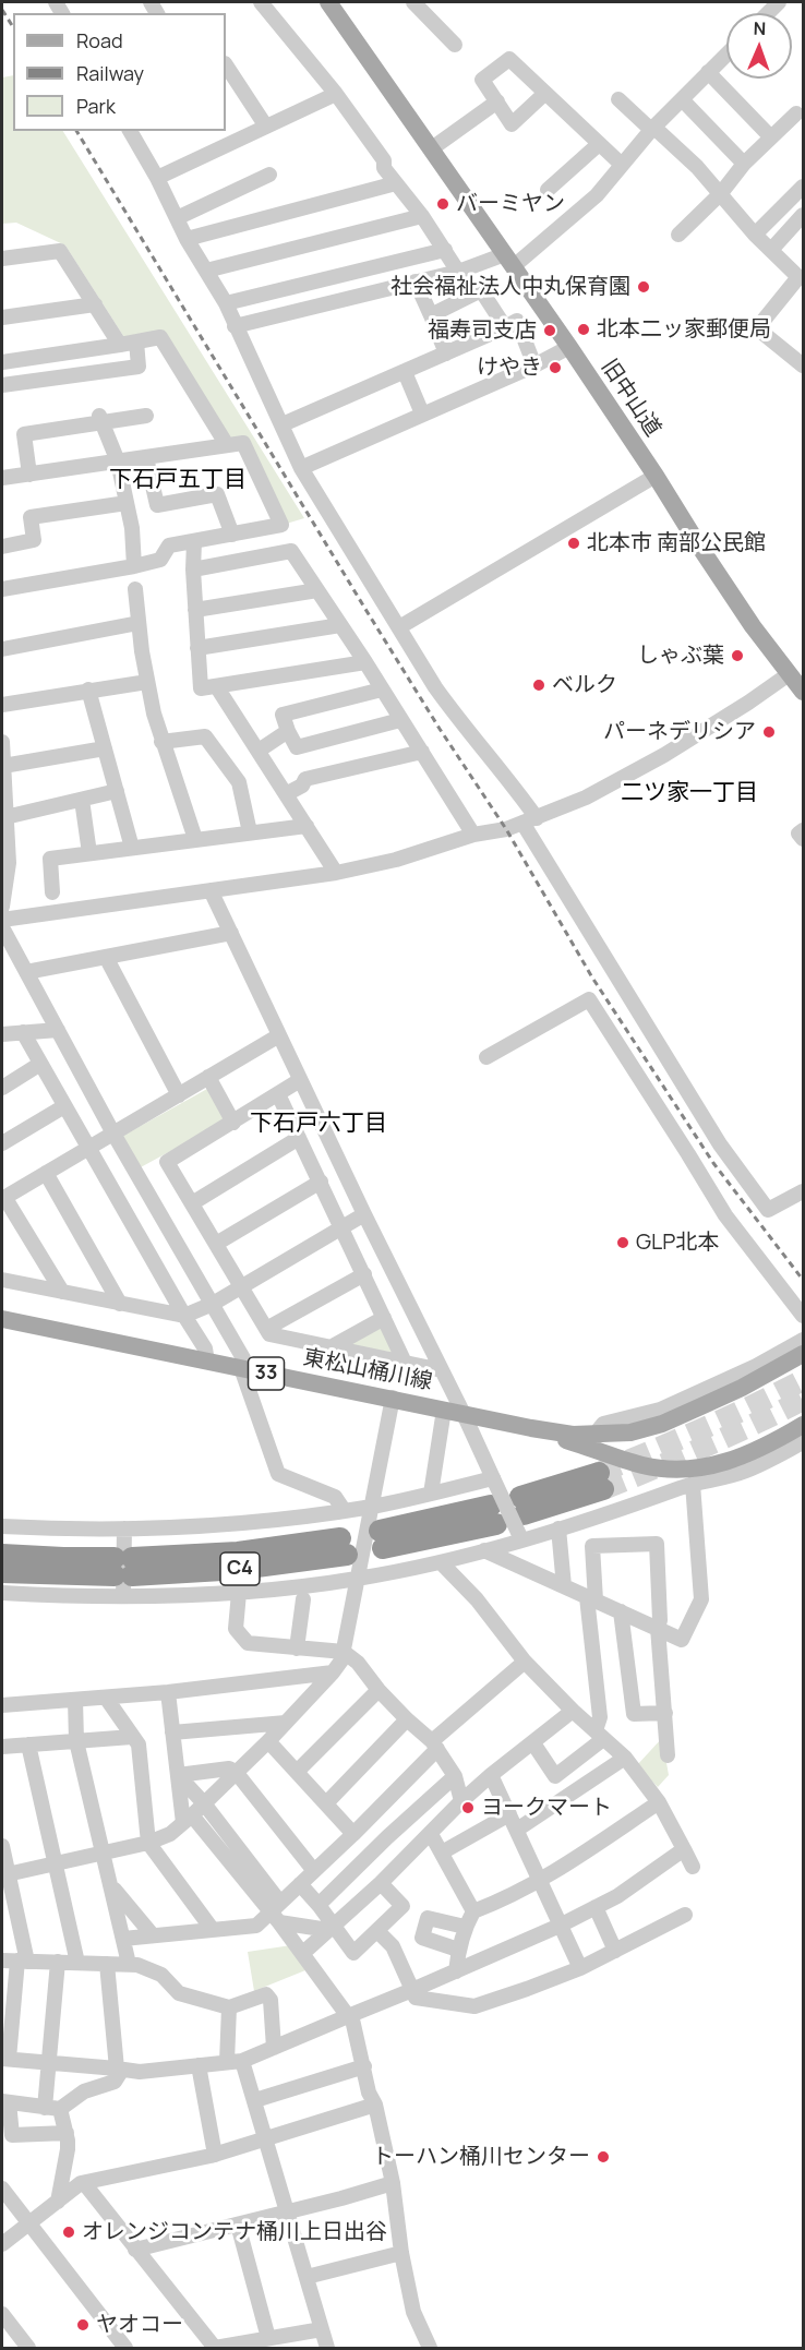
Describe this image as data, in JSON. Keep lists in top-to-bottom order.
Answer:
{
  "streets": {
    "highway": ["C4"],
    "main road": ["旧中山道", "東松山桶川線", "33"]
  },
  "districts": ["下石戸五丁目", "二ツ家一丁目", "下石戸六丁目"],
  "places": [
    "バーミヤン",
    "社会福祉法人中丸保育園",
    "北本二ッ家郵便局",
    "福寿司支店",
    "けやき",
    "北本市 南部公民館",
    "しゃぶ葉",
    "ベルク",
    "パーネデリシア",
    "GLP北本",
    "ヨークマート",
    "トーハン桶川センター",
    "オレンジコンテナ桶川上日出谷",
    "ヤオコー"
  ],
  "legend": ["Road", "Railway", "Park"],
  "north": "top"
}
